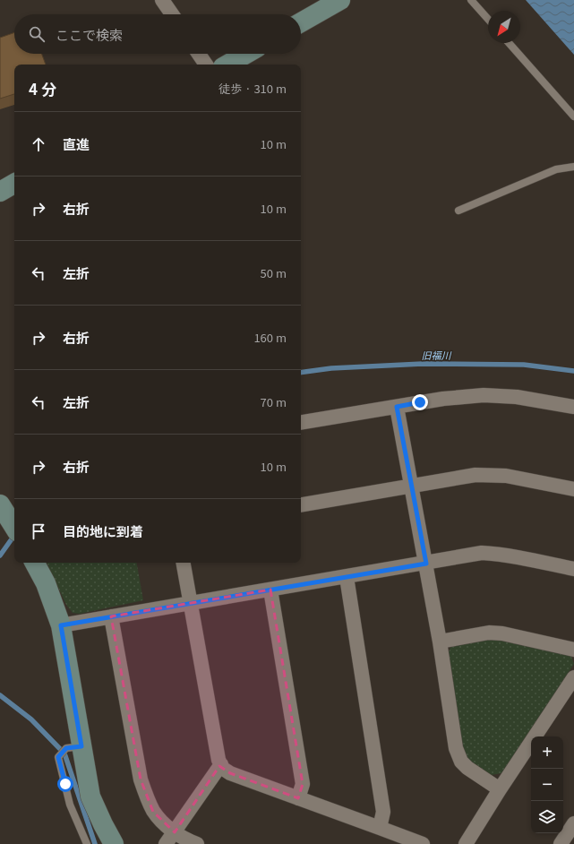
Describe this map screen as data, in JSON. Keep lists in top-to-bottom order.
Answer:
{
  "water": ["旧福川"],
  "north": "bottom left",
  "page": {
    "search": "ここで検索",
    "heading": ["4 分", "徒歩 · 310 m"],
    "list": [
      ["直進", "10 m"],
      ["右折", "10 m"],
      ["左折", "50 m"],
      ["右折", "160 m"],
      ["左折", "70 m"],
      ["右折", "10 m"],
      "目的地に到着"
    ],
    "map_buttons": ["+", "−"]
  }
}
